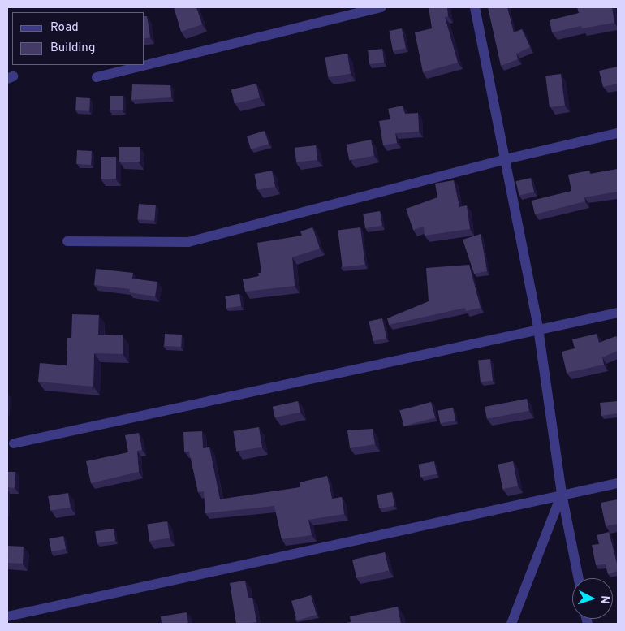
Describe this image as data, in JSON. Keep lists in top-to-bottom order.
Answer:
{
  "legend": ["Road", "Building"],
  "north": "right"
}
